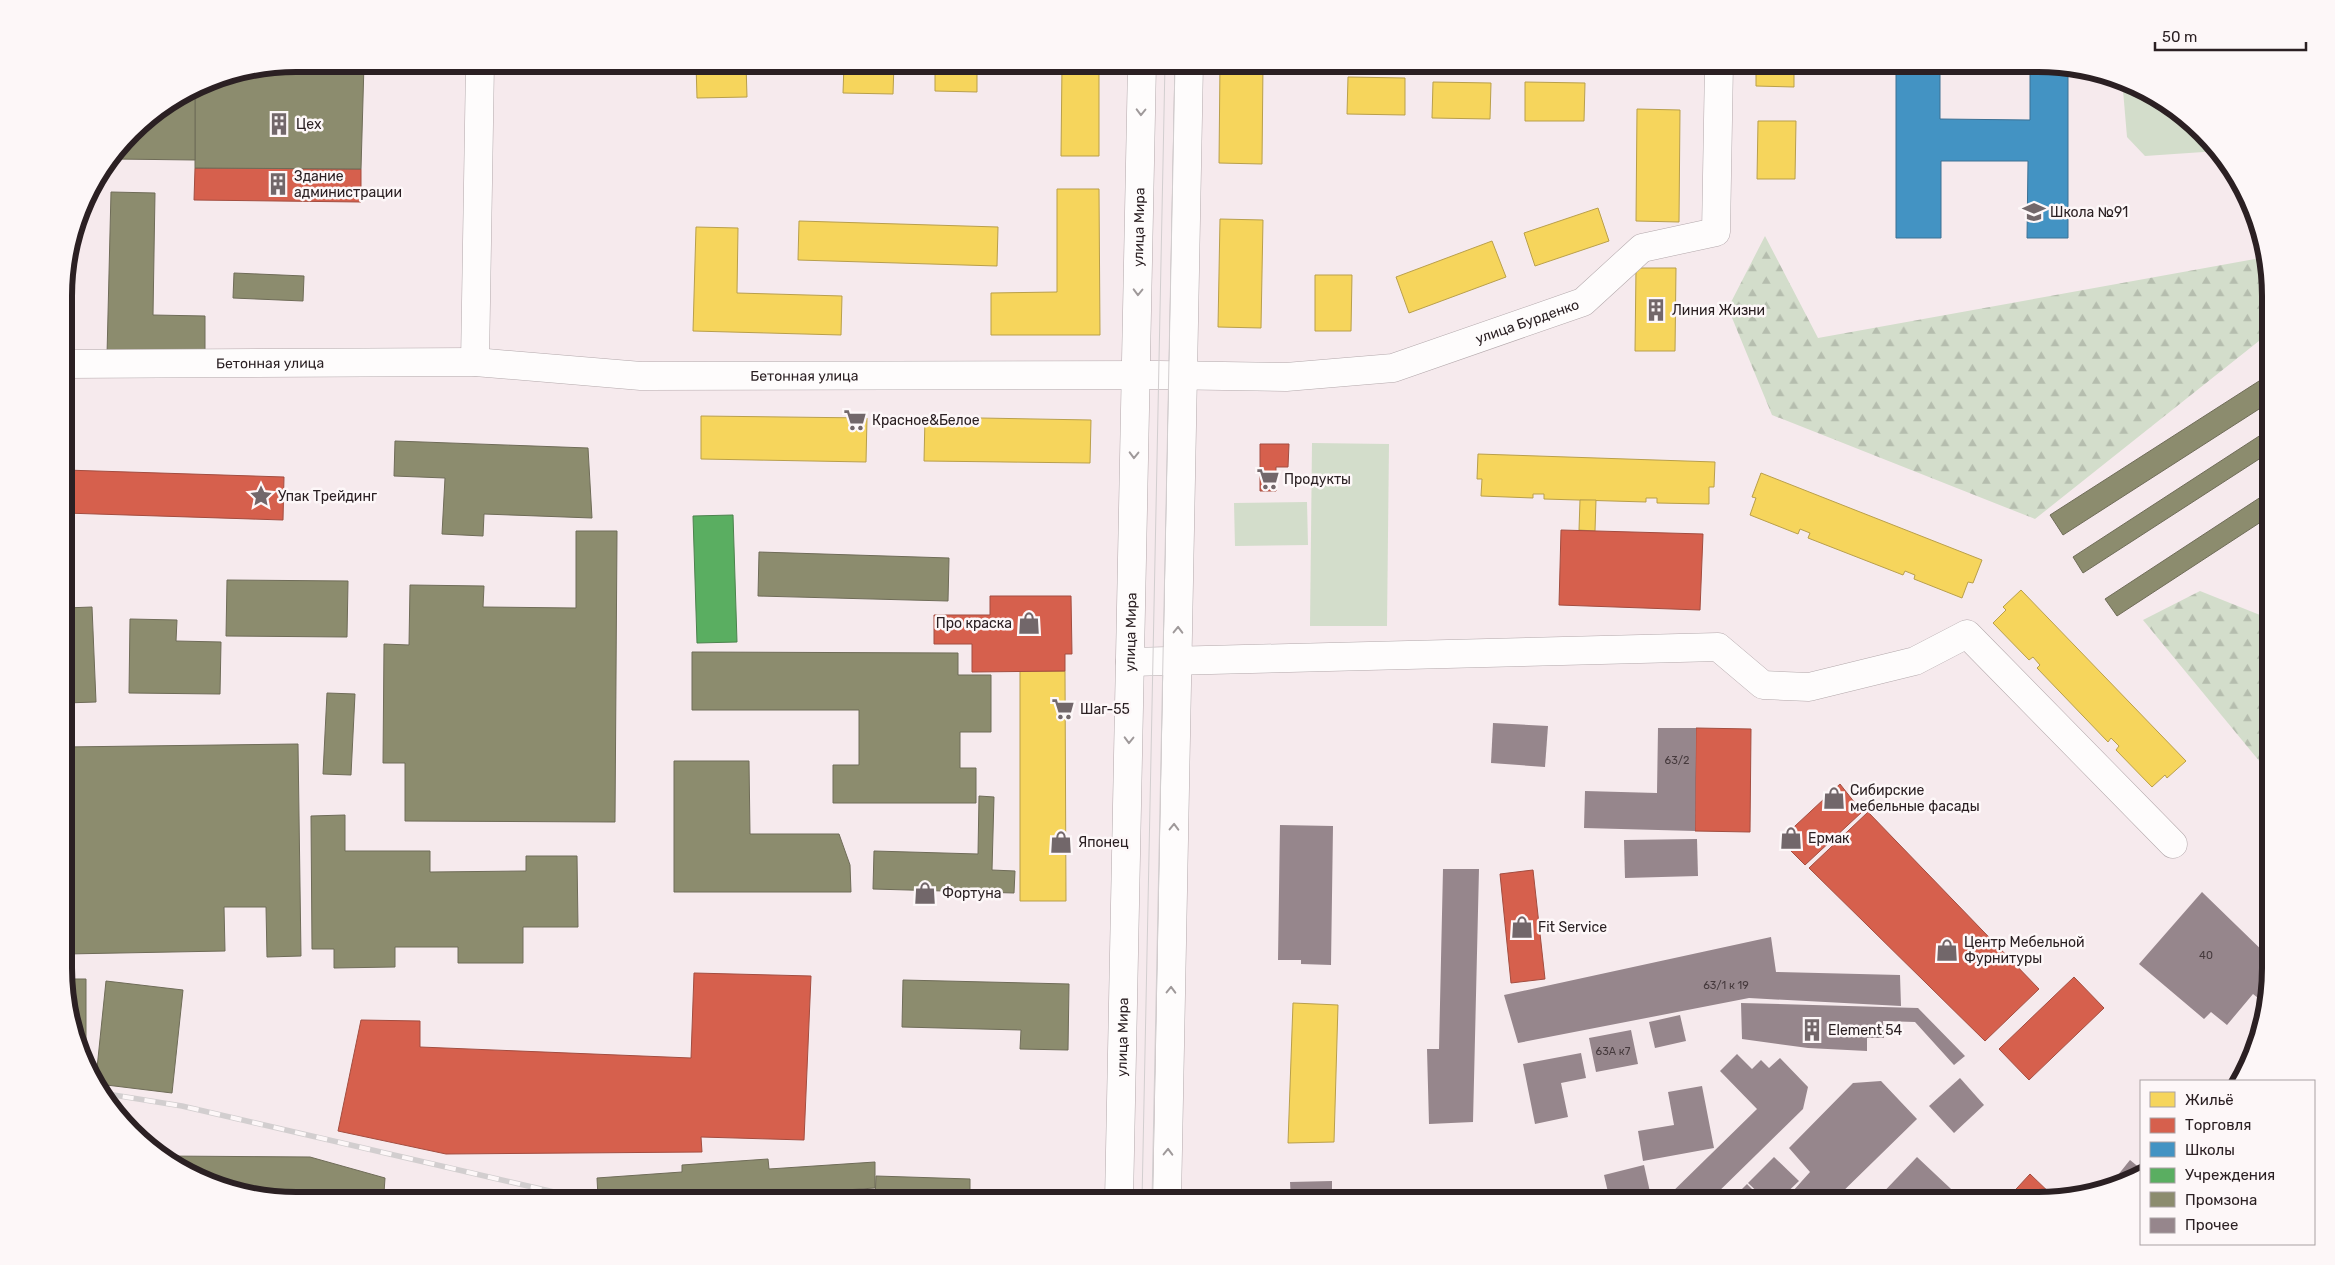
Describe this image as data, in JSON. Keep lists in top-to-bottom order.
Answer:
{
  "streets": {
    "street": ["улица Мира", "улица Бурденко", "Бетонная улица"]
  },
  "crossings": [
    ["улица Мира", "Бетонная улица"],
    ["улица Бурденко", "Бетонная улица"]
  ],
  "places": {
    "building": [
      "Цех",
      "Здание администрации",
      "Линия Жизни",
      "Element 54"
    ],
    "school or university": ["Школа №91"],
    "supermarket": ["Красное&Белое", "Продукты", "Шаг-55"],
    "place": ["Упак Трейдинг"],
    "shop": [
      "Про краска",
      "Сибирские мебельные фасады",
      "Ермак",
      "Японец",
      "Фортуна",
      "Fit Service",
      "Центр Мебельной Фурнитуры"
    ]
  },
  "house_numbers": [
    "63/2",
    "40",
    "63/1 к 19",
    "63А к7"
  ],
  "legend": [
    "Жильё",
    "Торговля",
    "Школы",
    "Учреждения",
    "Промзона",
    "Прочее"
  ],
  "scale_bar": "50 m"
}
